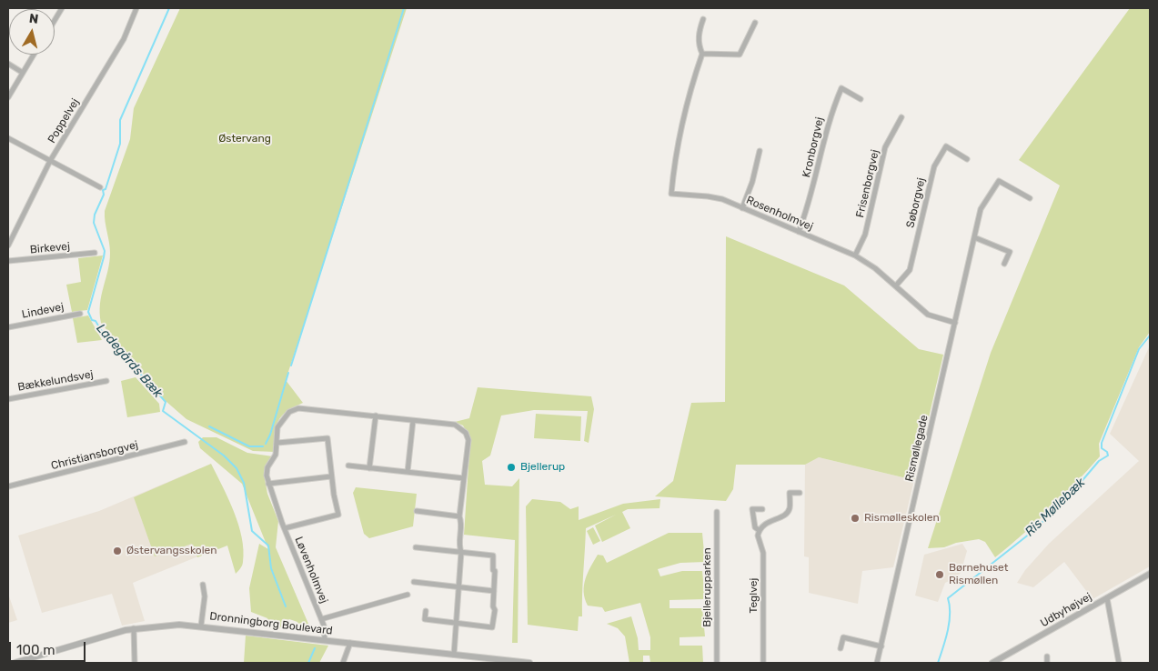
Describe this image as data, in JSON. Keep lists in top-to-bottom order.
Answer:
{
  "streets": {
    "street": [
      "Poppelvej",
      "Kronborgvej",
      "Frisenborgvej",
      "Søborgvej",
      "Rosenholmvej",
      "Birkevej",
      "Lindevej",
      "Bækkelundsvej",
      "Rismøllegade",
      "Christiansborgvej",
      "Løvenholmvej",
      "Bjellerupparken",
      "Teglvej",
      "Udbyhøjvej",
      "Dronningborg Boulevard"
    ]
  },
  "crossings": [
    ["Kronborgvej", "Rosenholmvej"],
    ["Frisenborgvej", "Rosenholmvej"],
    ["Søborgvej", "Rosenholmvej"],
    ["Rosenholmvej", "Rismøllegade"],
    ["Løvenholmvej", "Dronningborg Boulevard"]
  ],
  "water": ["Ladegårds Bæk", "Ris Møllebæk"],
  "parks": ["Østervang"],
  "places": [
    "Bjellerup",
    "Rismølleskolen",
    "Østervangsskolen",
    "Børnehuset Rismøllen"
  ],
  "scale_bar": "100 m",
  "north": "top"
}
